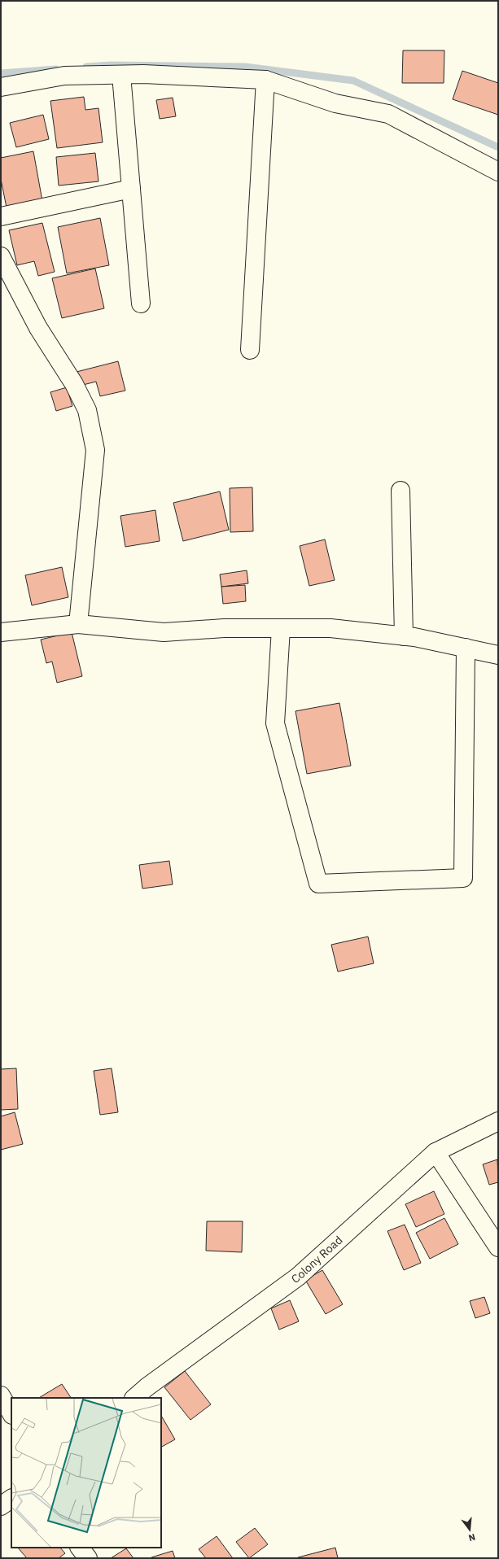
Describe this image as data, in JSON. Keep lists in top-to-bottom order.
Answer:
{
  "streets": {
    "street": ["Colony Road"]
  },
  "north": "bottom"
}
